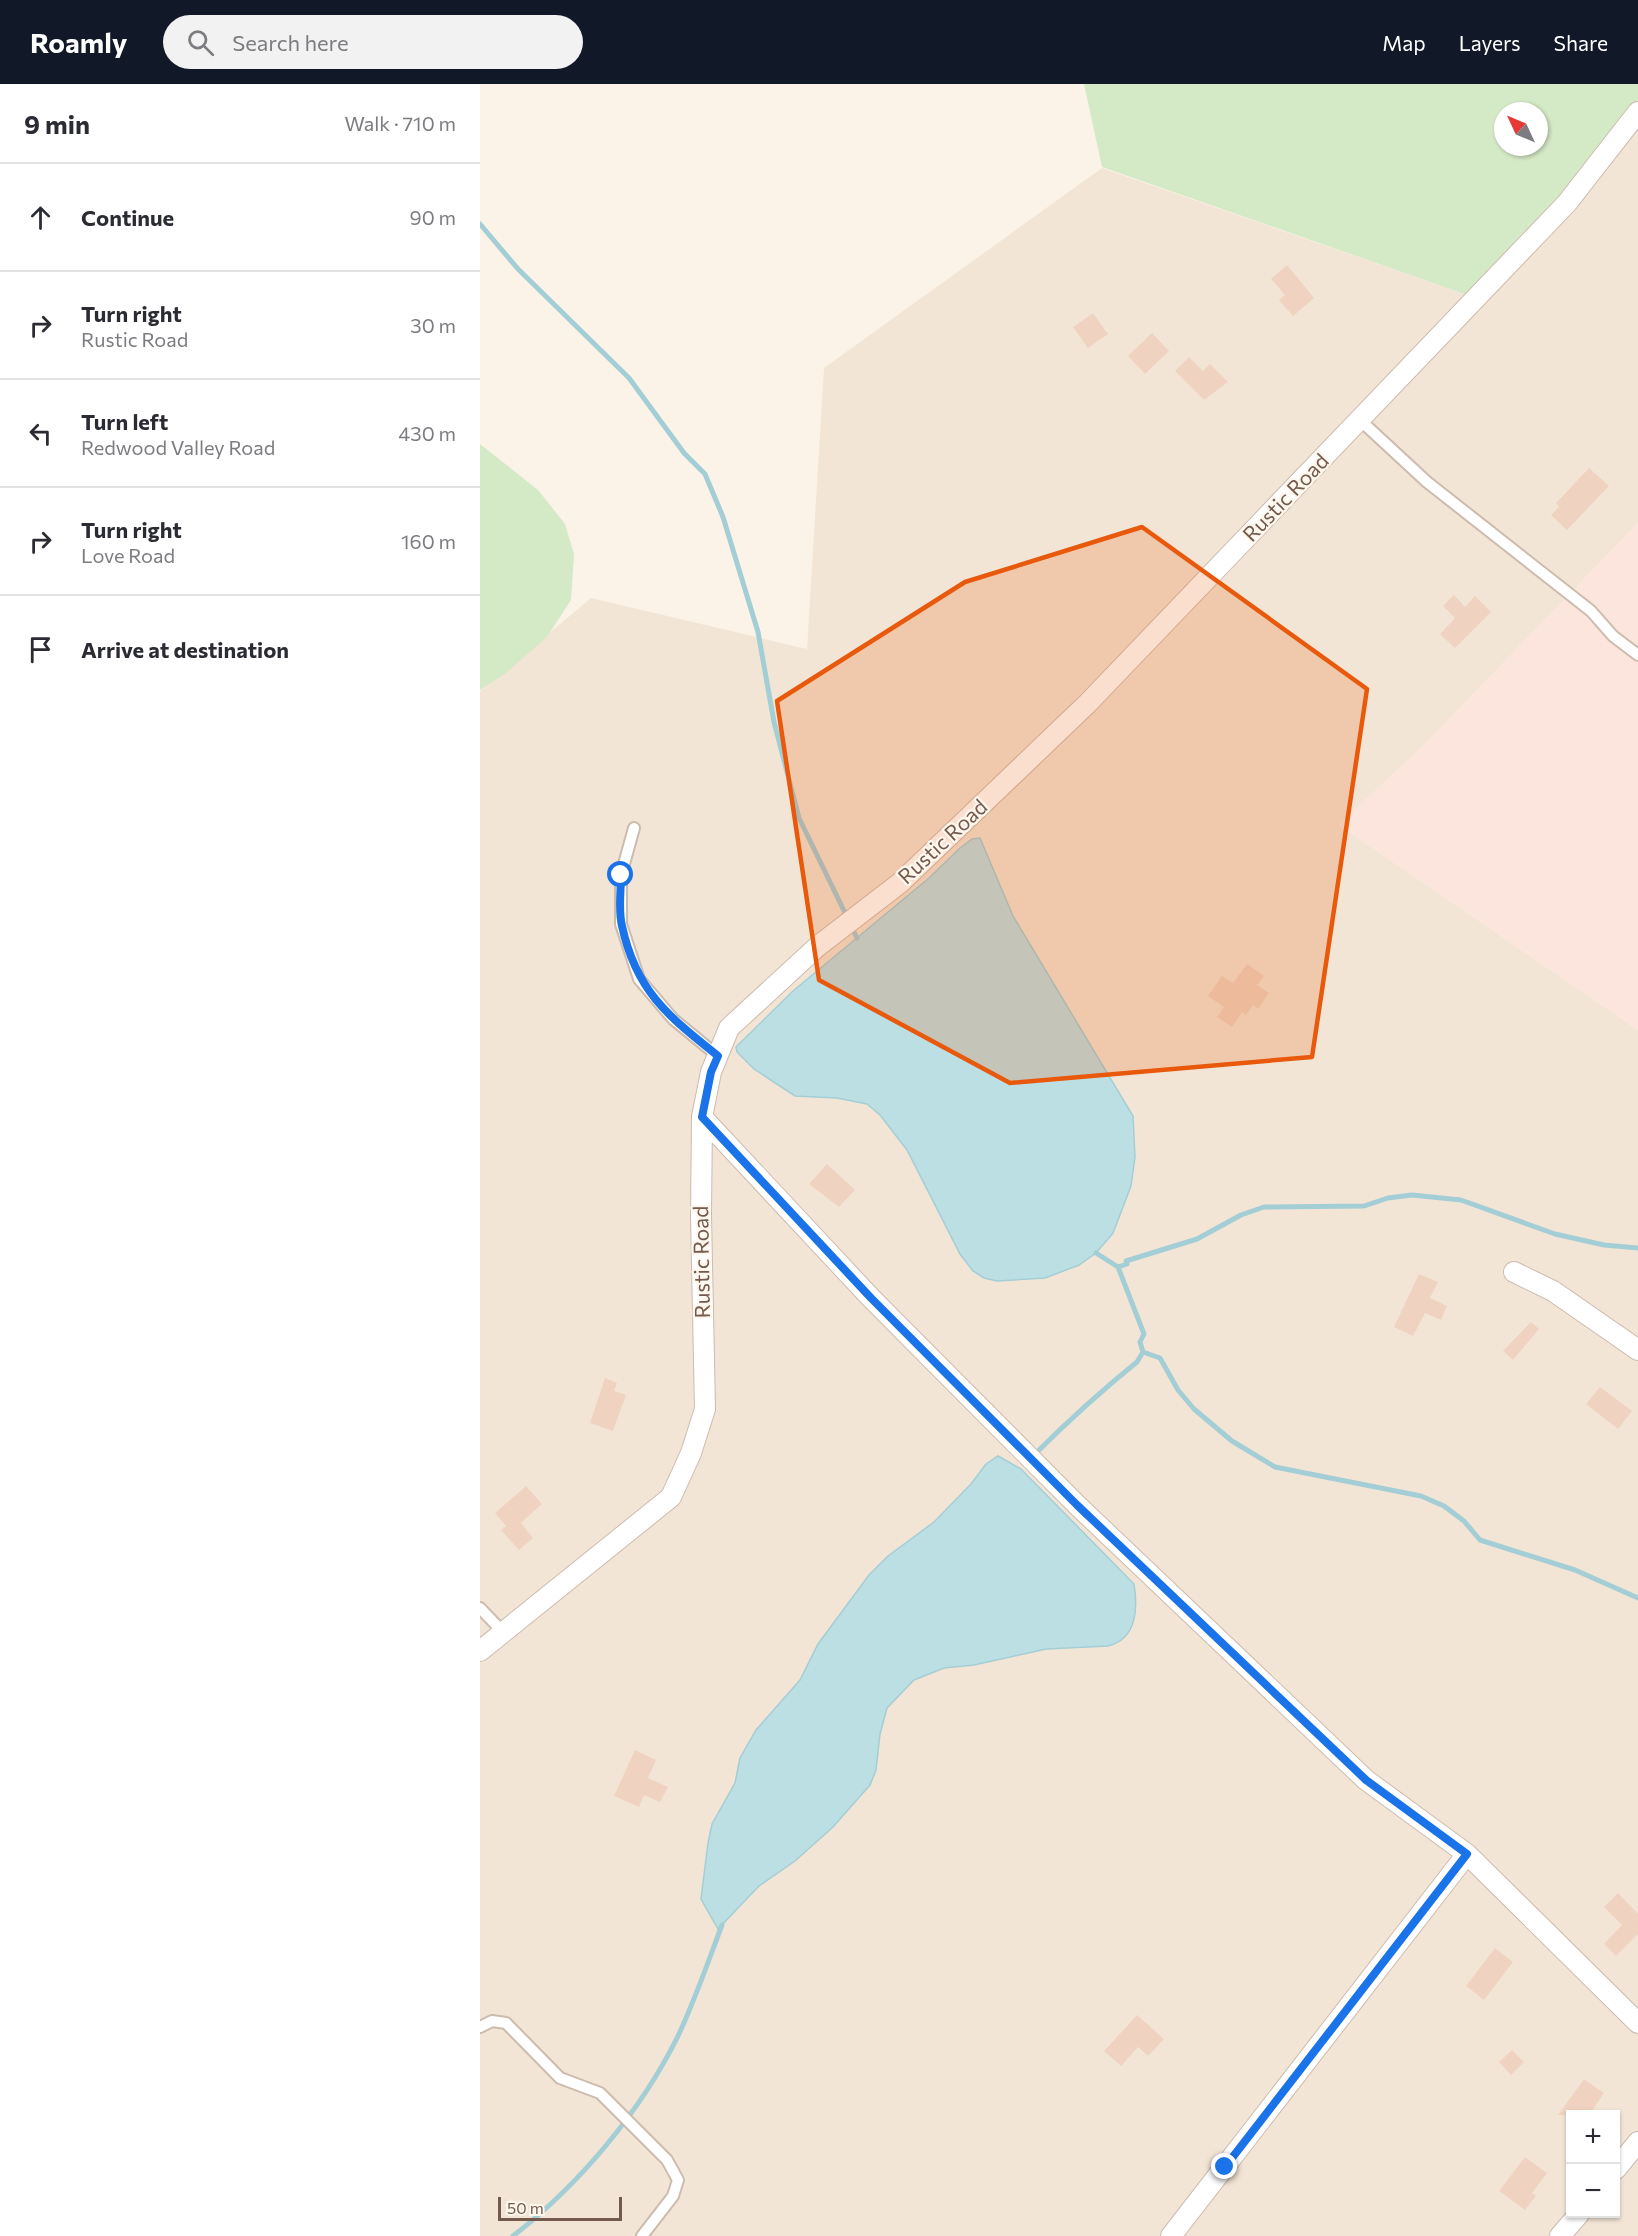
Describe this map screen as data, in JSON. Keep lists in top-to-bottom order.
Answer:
{
  "streets": {
    "street": ["Rustic Road"]
  },
  "scale_bar": "50 m",
  "north": "top left",
  "page": {
    "header": "Roamly",
    "search": "Search here",
    "nav": ["Map", "Layers", "Share"],
    "heading": ["9 min", "Walk · 710 m"],
    "list": [
      ["Continue", "90 m"],
      ["Turn right", "Rustic Road", "30 m"],
      ["Turn left", "Redwood Valley Road", "430 m"],
      ["Turn right", "Love Road", "160 m"],
      "Arrive at destination"
    ],
    "map_buttons": ["+", "−"],
    "scale": "50 m"
  }
}
